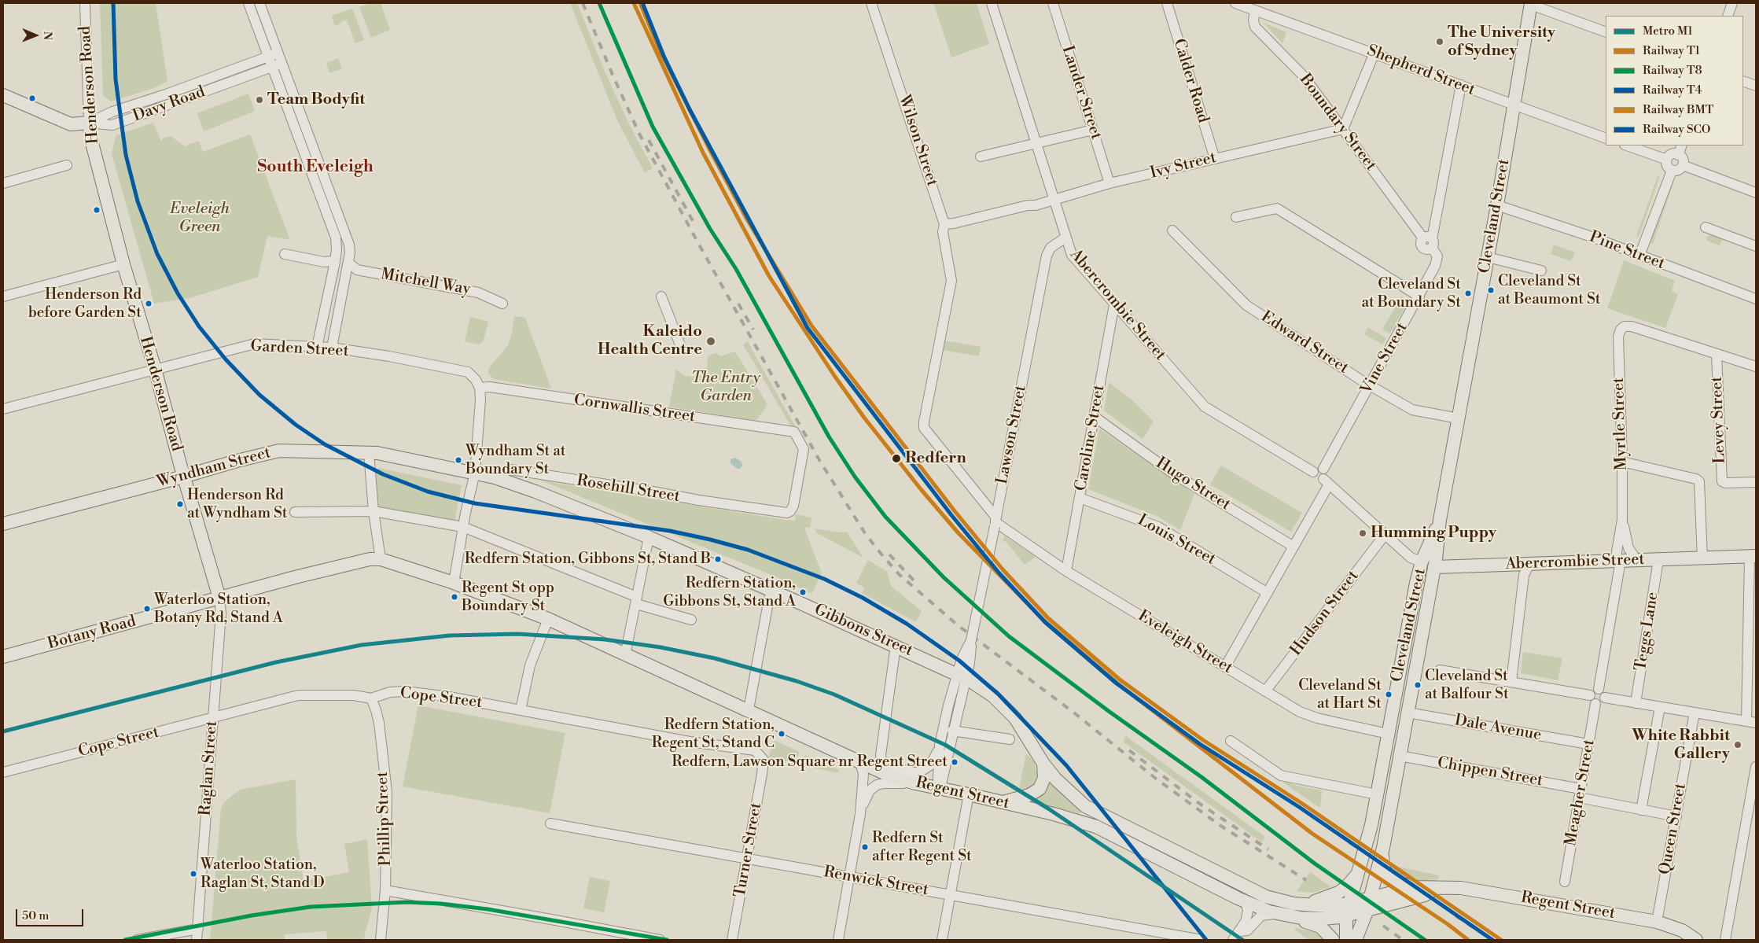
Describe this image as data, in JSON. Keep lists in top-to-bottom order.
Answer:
{
  "streets": {
    "main road": [
      "Henderson Road",
      "Cleveland Street",
      "Abercrombie Street",
      "Wyndham Street",
      "Gibbons Street",
      "Botany Road",
      "Regent Street"
    ],
    "street": [
      "Shepherd Street",
      "Calder Road",
      "Lander Street",
      "Davy Road",
      "Boundary Street",
      "Wilson Street",
      "Ivy Street",
      "Pine Street",
      "Mitchell Way",
      "Edward Street",
      "Garden Street",
      "Vine Street",
      "Cornwallis Street",
      "Levey Street",
      "Myrtle Street",
      "Lawson Street",
      "Caroline Street",
      "Hugo Street",
      "Rosehill Street",
      "Louis Street",
      "Hudson Street",
      "Teggs Lane",
      "Eveleigh Street",
      "Cope Street",
      "Dale Avenue",
      "Raglan Street",
      "Chippen Street",
      "Meagher Street",
      "Phillip Street",
      "Queen Street",
      "Turner Street",
      "Renwick Street"
    ]
  },
  "crossings": [
    ["Shepherd Street", "Boundary Street"],
    ["Shepherd Street", "Cleveland Street"],
    ["Shepherd Street", "Vine Street"],
    ["Calder Road", "Ivy Street"],
    ["Henderson Road", "Davy Road"],
    ["Henderson Road", "Garden Street"],
    ["Henderson Road", "Wyndham Street"],
    ["Henderson Road", "Botany Road"],
    ["Henderson Road", "Raglan Street"],
    ["Lander Street", "Ivy Street"],
    ["Boundary Street", "Ivy Street"],
    ["Boundary Street", "Vine Street"],
    ["Wilson Street", "Ivy Street"],
    ["Wilson Street", "Eveleigh Street"],
    ["Ivy Street", "Abercrombie Street"],
    ["Cleveland Street", "Pine Street"],
    ["Cleveland Street", "Abercrombie Street"],
    ["Cleveland Street", "Edward Street"],
    ["Cleveland Street", "Eveleigh Street"],
    ["Cleveland Street", "Dale Avenue"],
    ["Cleveland Street", "Chippen Street"],
    ["Cleveland Street", "Regent Street"],
    ["Abercrombie Street", "Vine Street"],
    ["Abercrombie Street", "Levey Street"],
    ["Abercrombie Street", "Myrtle Street"],
    ["Abercrombie Street", "Lawson Street"],
    ["Abercrombie Street", "Caroline Street"],
    ["Abercrombie Street", "Teggs Lane"],
    ["Edward Street", "Vine Street"],
    ["Garden Street", "Cornwallis Street"],
    ["Cornwallis Street", "Rosehill Street"],
    ["Levey Street", "Myrtle Street"],
    ["Lawson Street", "Gibbons Street"],
    ["Lawson Street", "Eveleigh Street"],
    ["Caroline Street", "Hugo Street"],
    ["Caroline Street", "Louis Street"],
    ["Caroline Street", "Eveleigh Street"],
    ["Wyndham Street", "Gibbons Street"],
    ["Rosehill Street", "Gibbons Street"],
    ["Hudson Street", "Eveleigh Street"],
    ["Gibbons Street", "Regent Street"],
    ["Botany Road", "Raglan Street"],
    ["Botany Road", "Regent Street"],
    ["Cope Street", "Raglan Street"],
    ["Cope Street", "Phillip Street"],
    ["Cope Street", "Turner Street"],
    ["Dale Avenue", "Meagher Street"],
    ["Chippen Street", "Meagher Street"],
    ["Chippen Street", "Queen Street"],
    ["Regent Street", "Queen Street"],
    ["Turner Street", "Renwick Street"]
  ],
  "districts": ["South Eveleigh"],
  "parks": ["Eveleigh Green", "The Entry Garden"],
  "places": [
    "The University of Sydney",
    "Team Bodyfit",
    "Cleveland St at Beaumont St",
    "Cleveland St at Boundary St",
    "Henderson Rd before Garden St",
    "Kaleido Health Centre",
    "Redfern",
    "Wyndham St at Boundary St",
    "Henderson Rd at Wyndham St",
    "Humming Puppy",
    "Redfern Station, Gibbons St, Stand B",
    "Redfern Station, Gibbons St, Stand A",
    "Regent St opp Boundary St",
    "Waterloo Station, Botany Rd, Stand A",
    "Cleveland St at Balfour St",
    "Cleveland St at Hart St",
    "Redfern Station, Regent St, Stand C",
    "White Rabbit Gallery",
    "Redfern, Lawson Square nr Regent Street",
    "Redfern St after Regent St",
    "Waterloo Station, Raglan St, Stand D"
  ],
  "lines": [
    "rail line T1",
    "rail line T8",
    "rail line T4",
    "rail line BMT",
    "rail line SCO",
    "metro line M1"
  ],
  "legend": [
    "Metro M1",
    "Railway T1",
    "Railway T8",
    "Railway T4",
    "Railway BMT",
    "Railway SCO"
  ],
  "scale_bar": "50 m",
  "north": "right"
}
